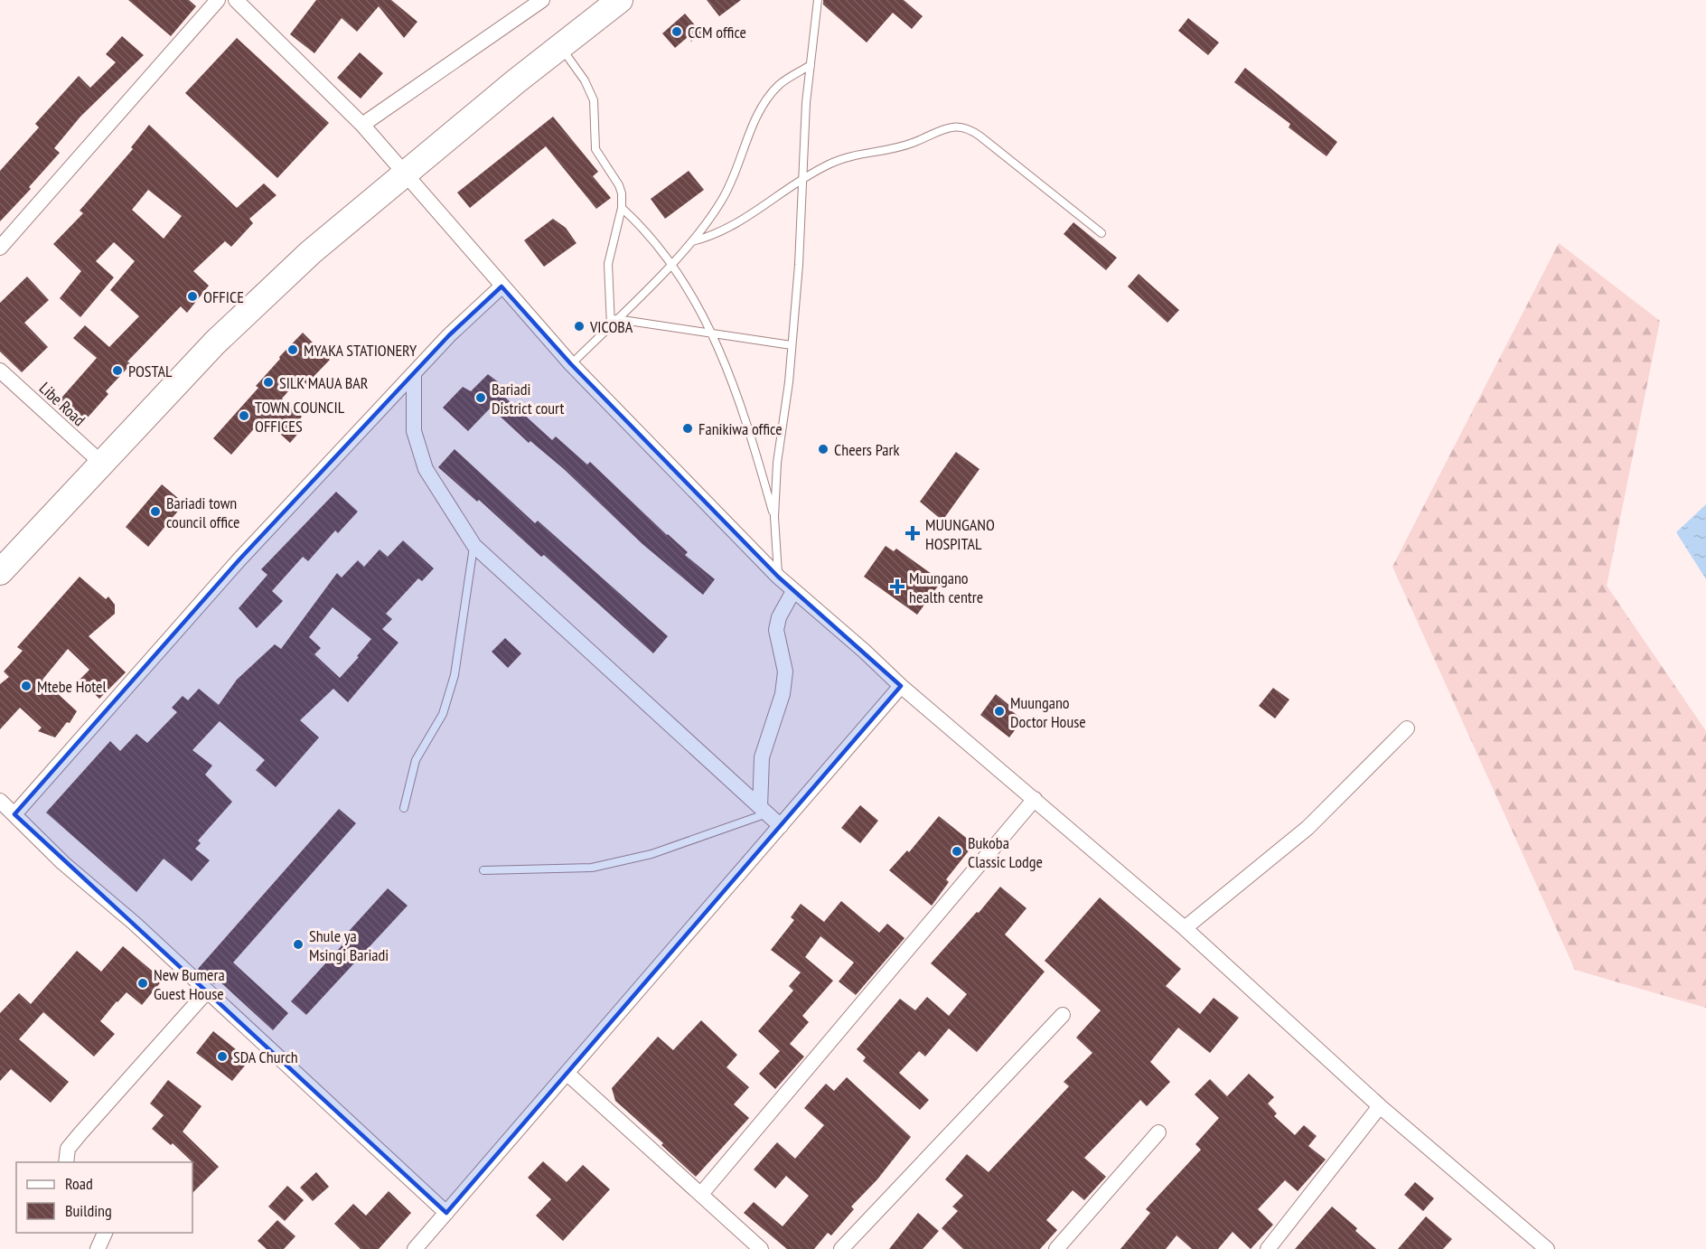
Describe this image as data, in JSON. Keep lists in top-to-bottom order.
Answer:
{
  "streets": {
    "street": ["Libe Road"]
  },
  "places": {
    "other": [
      "CCM office",
      "OFFICE",
      "VICOBA",
      "MYAKA STATIONERY",
      "POSTAL",
      "SILK MAUA BAR",
      "Bariadi District court",
      "TOWN COUNCIL OFFICES",
      "Fanikiwa office",
      "Cheers Park",
      "Bariadi town council office",
      "Mtebe Hotel",
      "Muungano Doctor House",
      "Bukoba Classic Lodge",
      "Shule ya Msingi Bariadi",
      "New Bumera Guest House",
      "SDA Church"
    ],
    "health": ["MUUNGANO HOSPITAL", "Muungano health centre"]
  },
  "legend": ["Road", "Building"]
}
